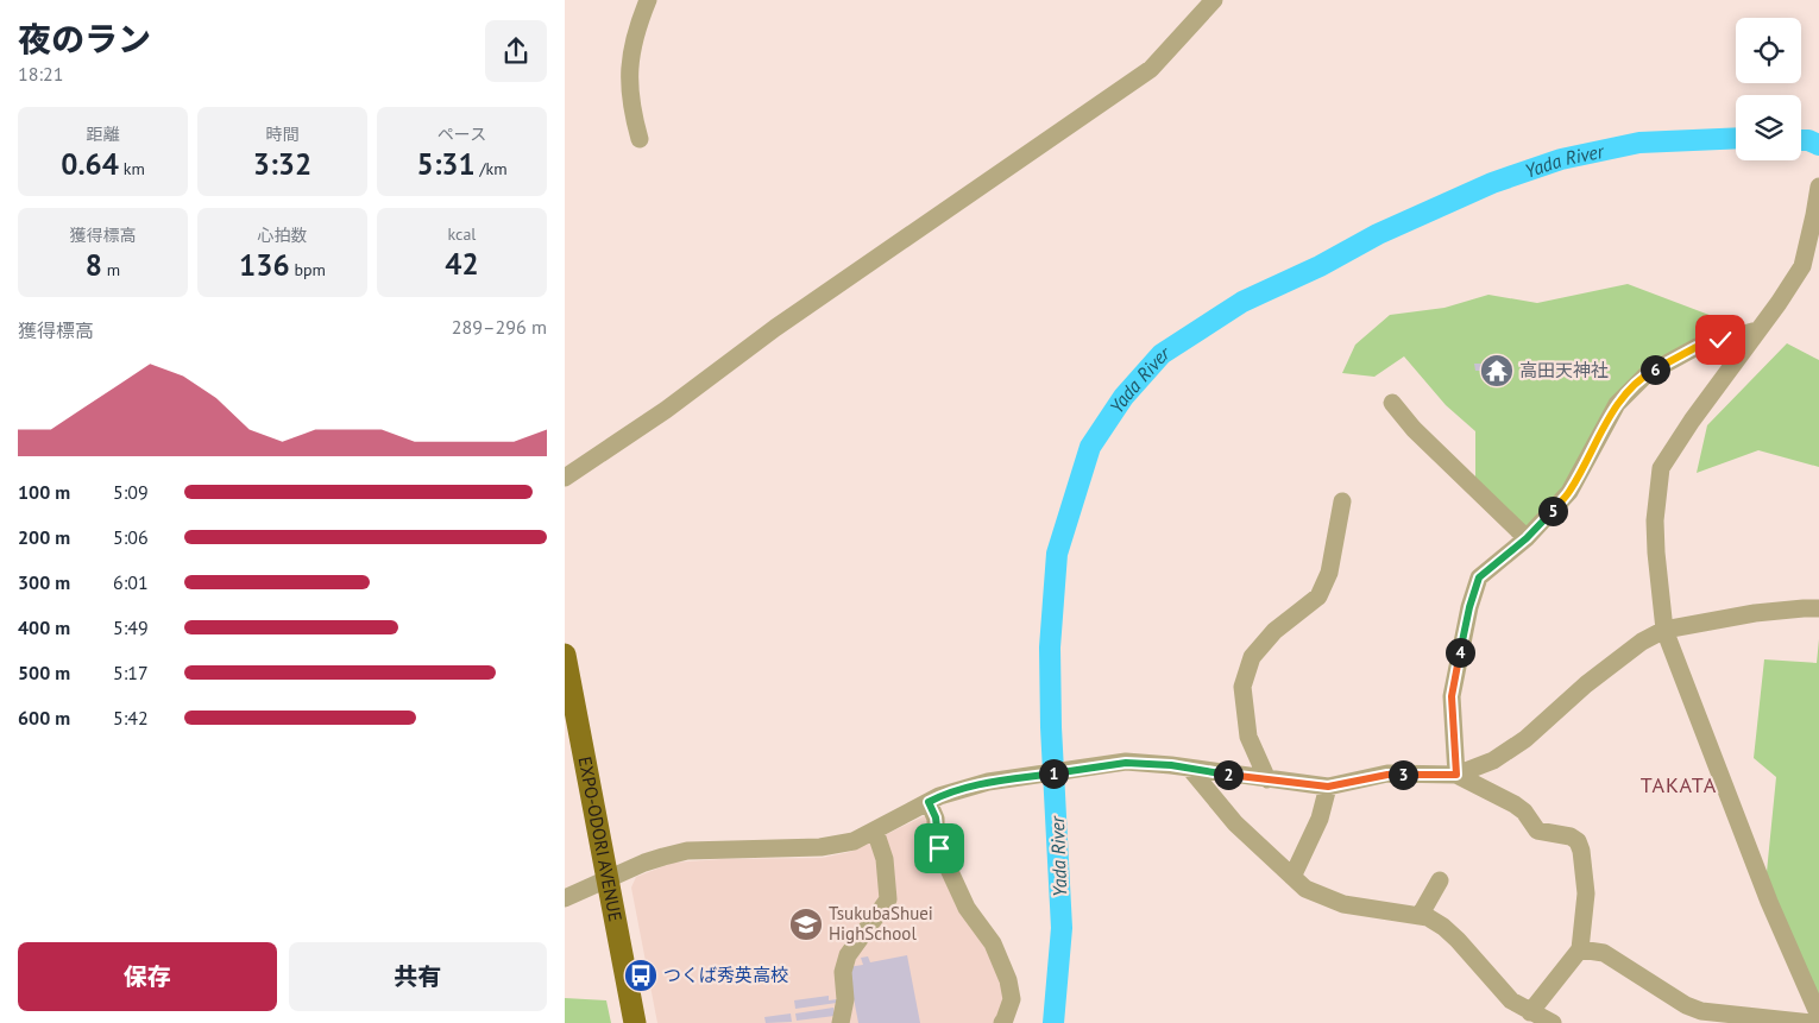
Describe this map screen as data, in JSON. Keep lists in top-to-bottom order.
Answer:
{
  "streets": {
    "main road": ["EXPO-ODORI AVENUE"]
  },
  "districts": ["TAKATA"],
  "water": ["Yada River"],
  "places": {
    "temple": ["高田天神社"],
    "school or university": ["TsukubaShuei HighSchool"],
    "bus stop": ["つくば秀英高校"]
  },
  "page": {
    "heading": ["夜のラン", "18:21"],
    "stats": [
      ["距離", "0.64 km"],
      ["時間", "3:32"],
      ["ペース", "5:31 /km"],
      ["獲得標高", "8 m"],
      ["心拍数", "136 bpm"],
      ["kcal", "42"]
    ],
    "chart": ["獲得標高", "289–296 m"],
    "pins": [
      "6",
      "5",
      "4",
      "1",
      "2",
      "3"
    ],
    "list": [
      {
        "name": "100 m",
        "note": "5:09"
      },
      {
        "name": "200 m",
        "note": "5:06"
      },
      {
        "name": "300 m",
        "note": "6:01"
      },
      {
        "name": "400 m",
        "note": "5:49"
      },
      {
        "name": "500 m",
        "note": "5:17"
      },
      {
        "name": "600 m",
        "note": "5:42"
      }
    ],
    "buttons": ["保存", "共有"]
  }
}
